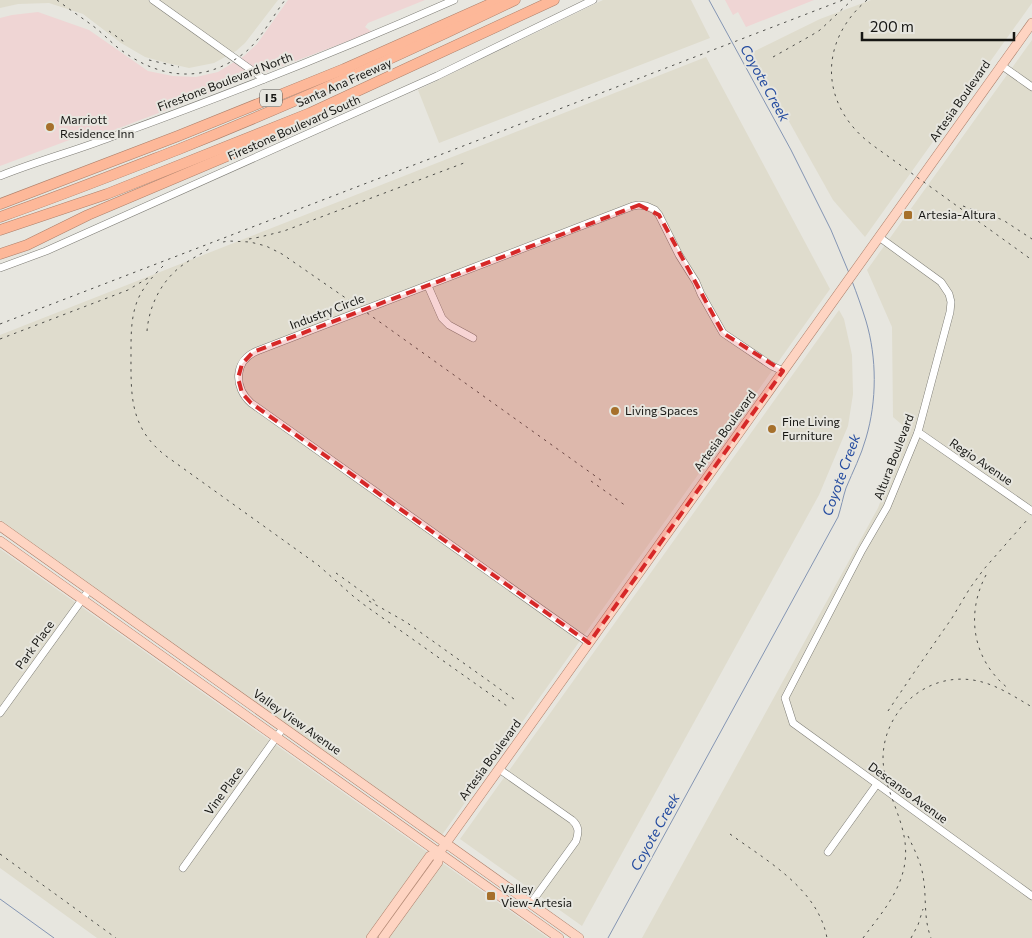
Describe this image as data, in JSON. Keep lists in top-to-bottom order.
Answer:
{
  "streets": {
    "highway": ["Santa Ana Freeway", "I 5"],
    "main road": ["Artesia Boulevard", "Valley View Avenue"],
    "street": [
      "Firestone Boulevard North",
      "Firestone Boulevard South",
      "Industry Circle",
      "Altura Boulevard",
      "Regio Avenue",
      "Park Place",
      "Vine Place",
      "Descanso Avenue"
    ]
  },
  "crossings": [
    ["Artesia Boulevard", "Industry Circle"],
    ["Artesia Boulevard", "Altura Boulevard"],
    ["Artesia Boulevard", "Valley View Avenue"],
    ["Altura Boulevard", "Regio Avenue"],
    ["Altura Boulevard", "Descanso Avenue"],
    ["Park Place", "Valley View Avenue"],
    ["Valley View Avenue", "Vine Place"]
  ],
  "water": ["Coyote Creek"],
  "places": {
    "other": ["Marriott Residence Inn", "Living Spaces", "Fine Living Furniture"],
    "transit": ["Artesia-Altura", "Valley View-Artesia"]
  },
  "scale_bar": "200 m"
}
